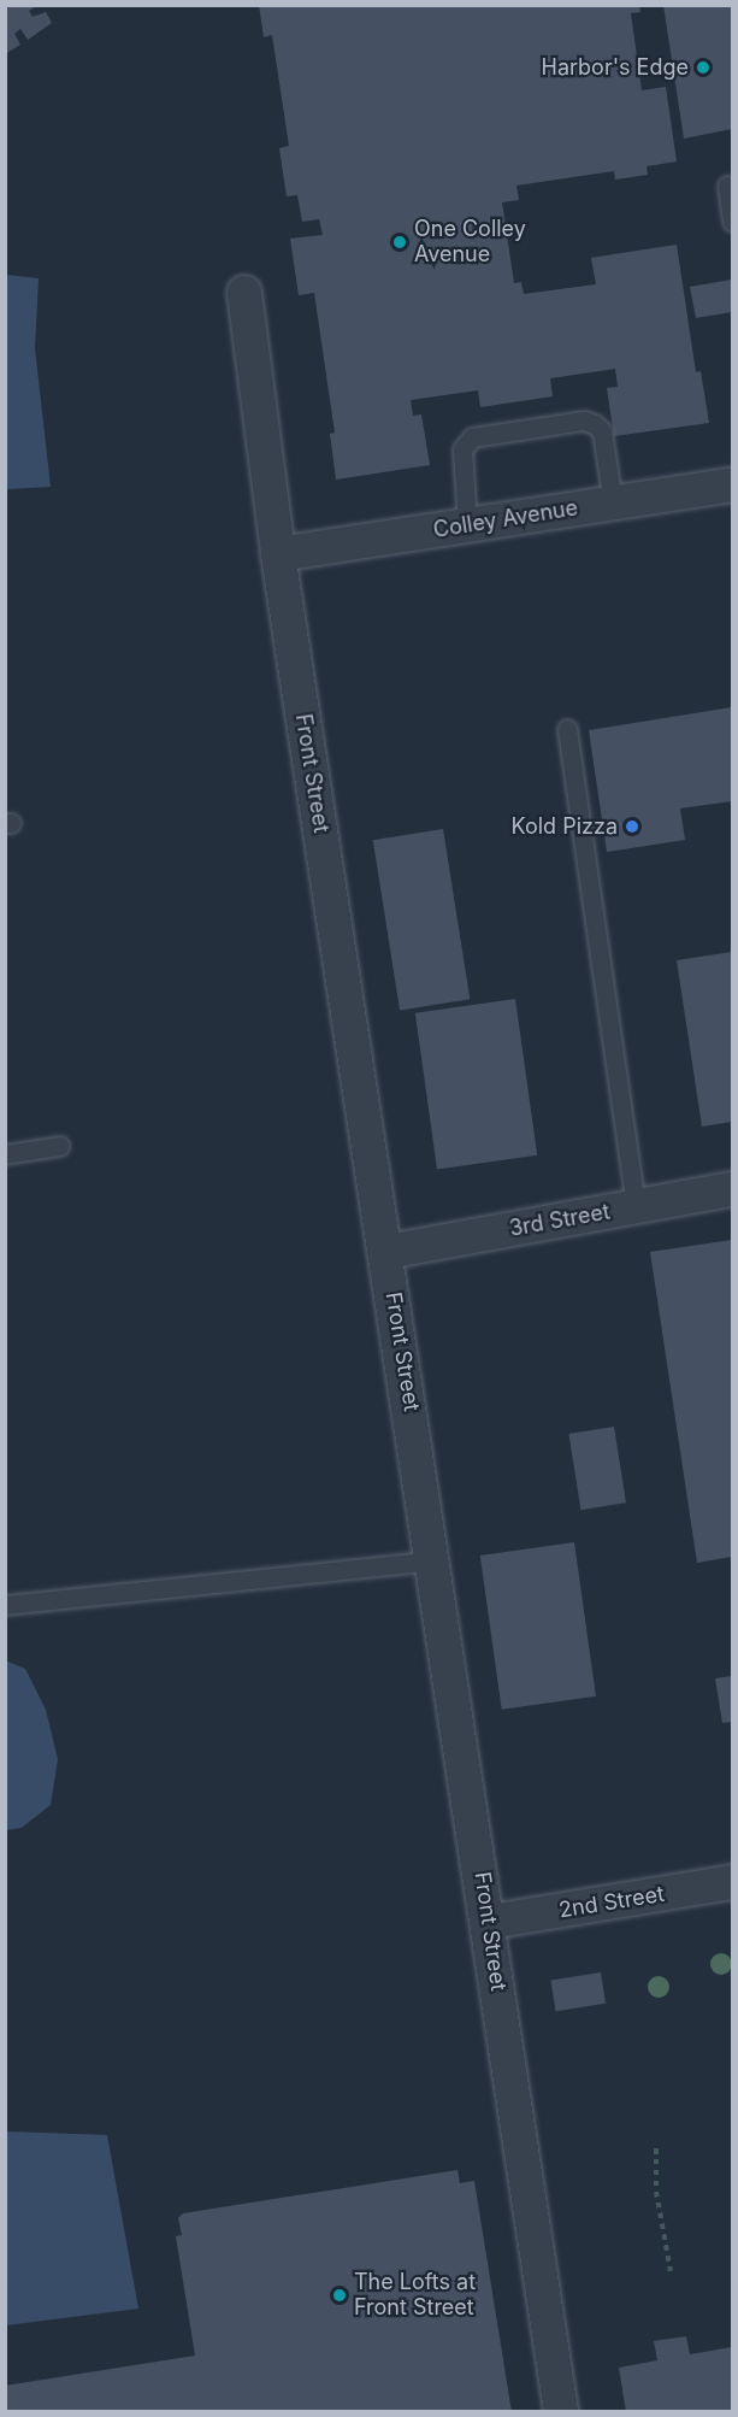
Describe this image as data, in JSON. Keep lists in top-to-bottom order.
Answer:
{
  "streets": {
    "street": [
      "Colley Avenue",
      "Front Street",
      "3rd Street",
      "2nd Street"
    ]
  },
  "crossings": [
    ["Colley Avenue", "Front Street"],
    ["Front Street", "3rd Street"],
    ["Front Street", "2nd Street"]
  ],
  "places": [
    "Harbor's Edge",
    "One Colley Avenue",
    "Kold Pizza",
    "The Lofts at Front Street"
  ]
}
